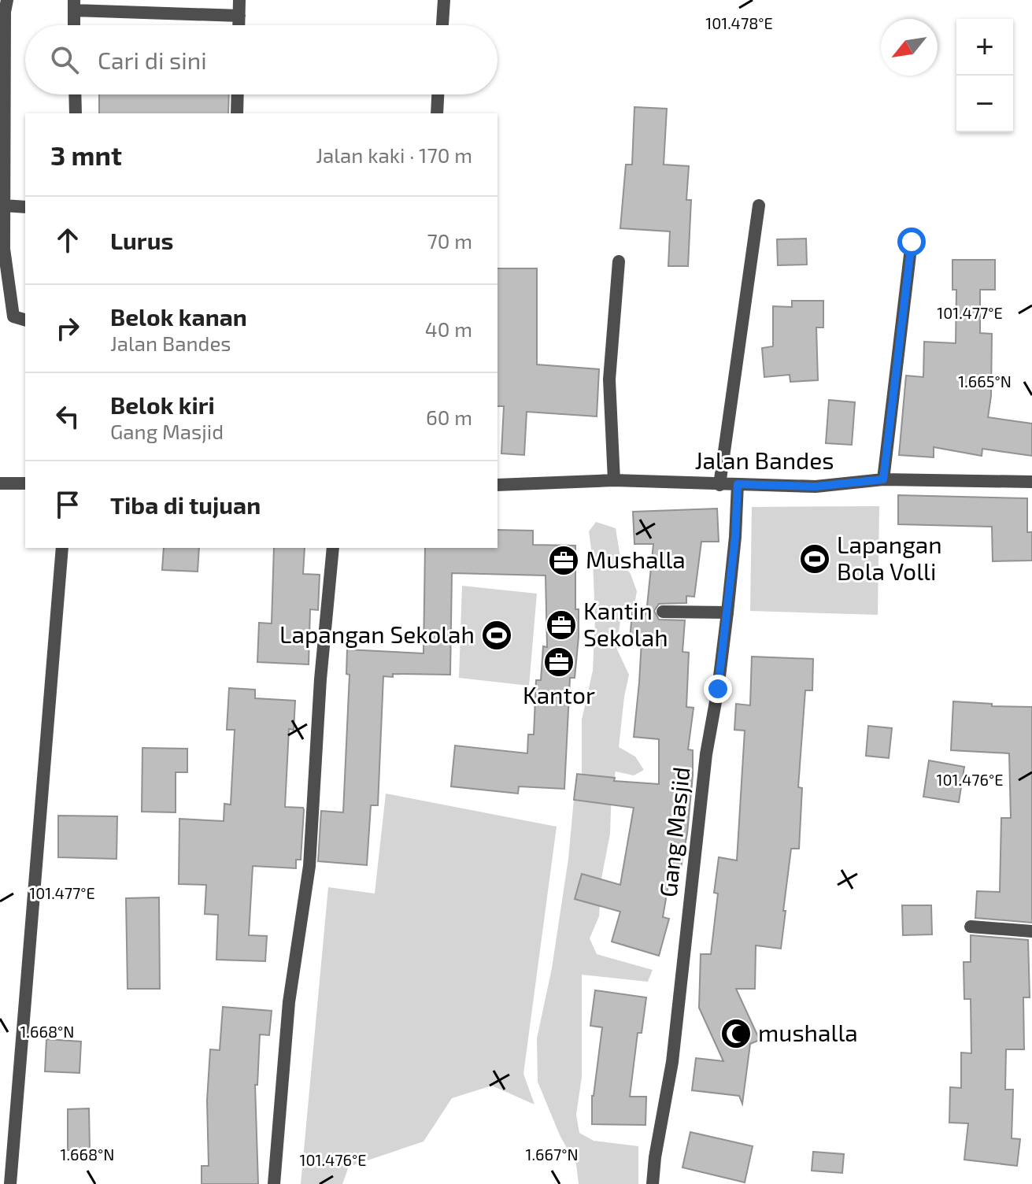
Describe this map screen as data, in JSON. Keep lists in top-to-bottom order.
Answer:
{
  "streets": {
    "street": ["Jalan Bandes", "Gang Masjid"]
  },
  "crossings": [
    ["Jalan Bandes", "Gang Masjid"]
  ],
  "places": {
    "sports": ["Lapangan Bola Volli", "Lapangan Sekolah"],
    "office": ["Mushalla", "Kantin Sekolah", "Kantor"],
    "mosque": ["mushalla"]
  },
  "north": "bottom left",
  "page": {
    "map_buttons": ["+", "−"],
    "search": "Cari di sini",
    "heading": ["3 mnt", "Jalan kaki · 170 m"],
    "list": [
      ["Lurus", "70 m"],
      ["Belok kanan", "Jalan Bandes", "40 m"],
      ["Belok kiri", "Gang Masjid", "60 m"],
      "Tiba di tujuan"
    ]
  },
  "coordinates": [
    "101.478°E",
    "101.477°E",
    "1.665°N",
    "101.476°E",
    "1.668°N",
    "1.667°N"
  ]
}
